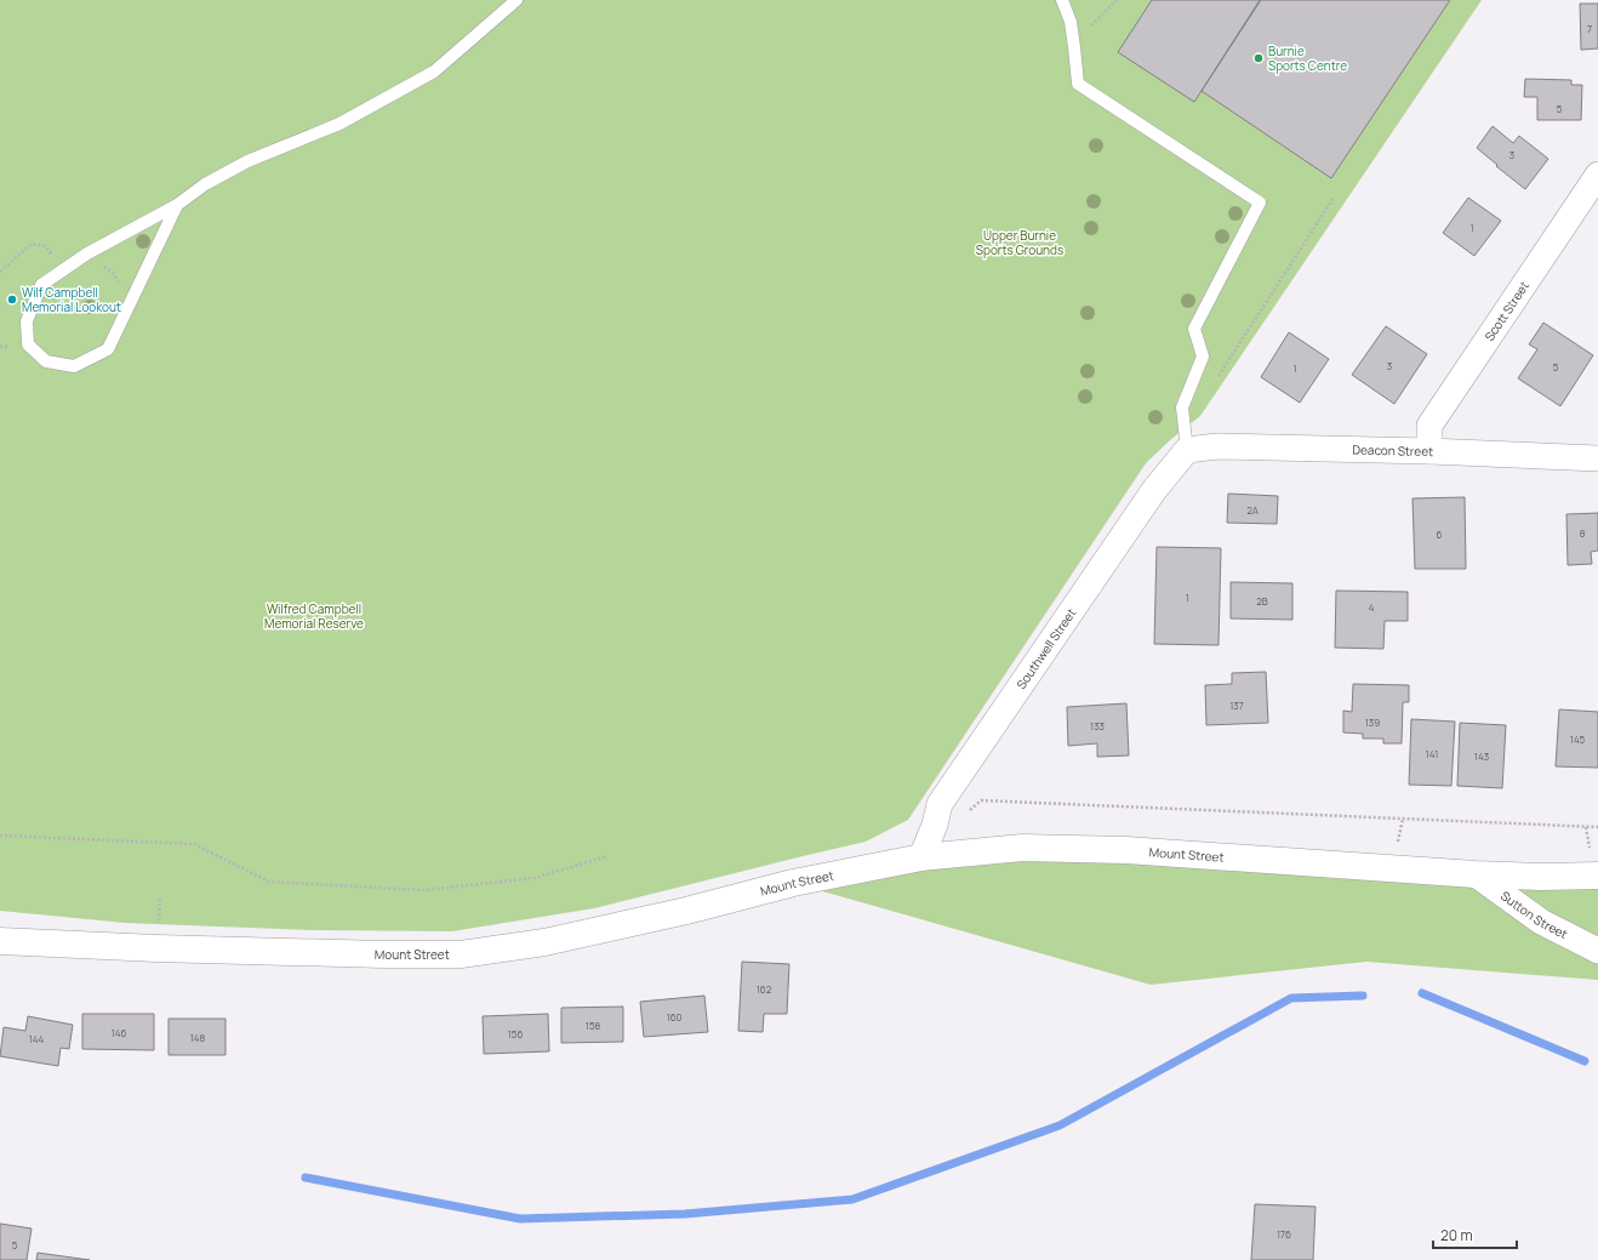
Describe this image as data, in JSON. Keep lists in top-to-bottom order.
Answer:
{
  "streets": {
    "highway": ["Mount Street"],
    "street": [
      "Scott Street",
      "Deacon Street",
      "Southwell Street",
      "Sutton Street"
    ]
  },
  "crossings": [
    ["Scott Street", "Deacon Street"],
    ["Deacon Street", "Southwell Street"],
    ["Southwell Street", "Mount Street"],
    ["Mount Street", "Sutton Street"]
  ],
  "parks": ["Upper Burnie Sports Grounds", "Wilfred Campbell Memorial Reserve"],
  "places": ["Burnie Sports Centre", "Wilf Campbell Memorial Lookout"],
  "house_numbers": [
    "7",
    "5",
    "3",
    "1",
    "3",
    "5",
    "1",
    "2A",
    "8",
    "6",
    "1",
    "2B",
    "4",
    "137",
    "139",
    "133",
    "145",
    "141",
    "143",
    "162",
    "160",
    "158",
    "146",
    "156",
    "148",
    "144",
    "176",
    "5"
  ],
  "scale_bar": "20 m"
}
